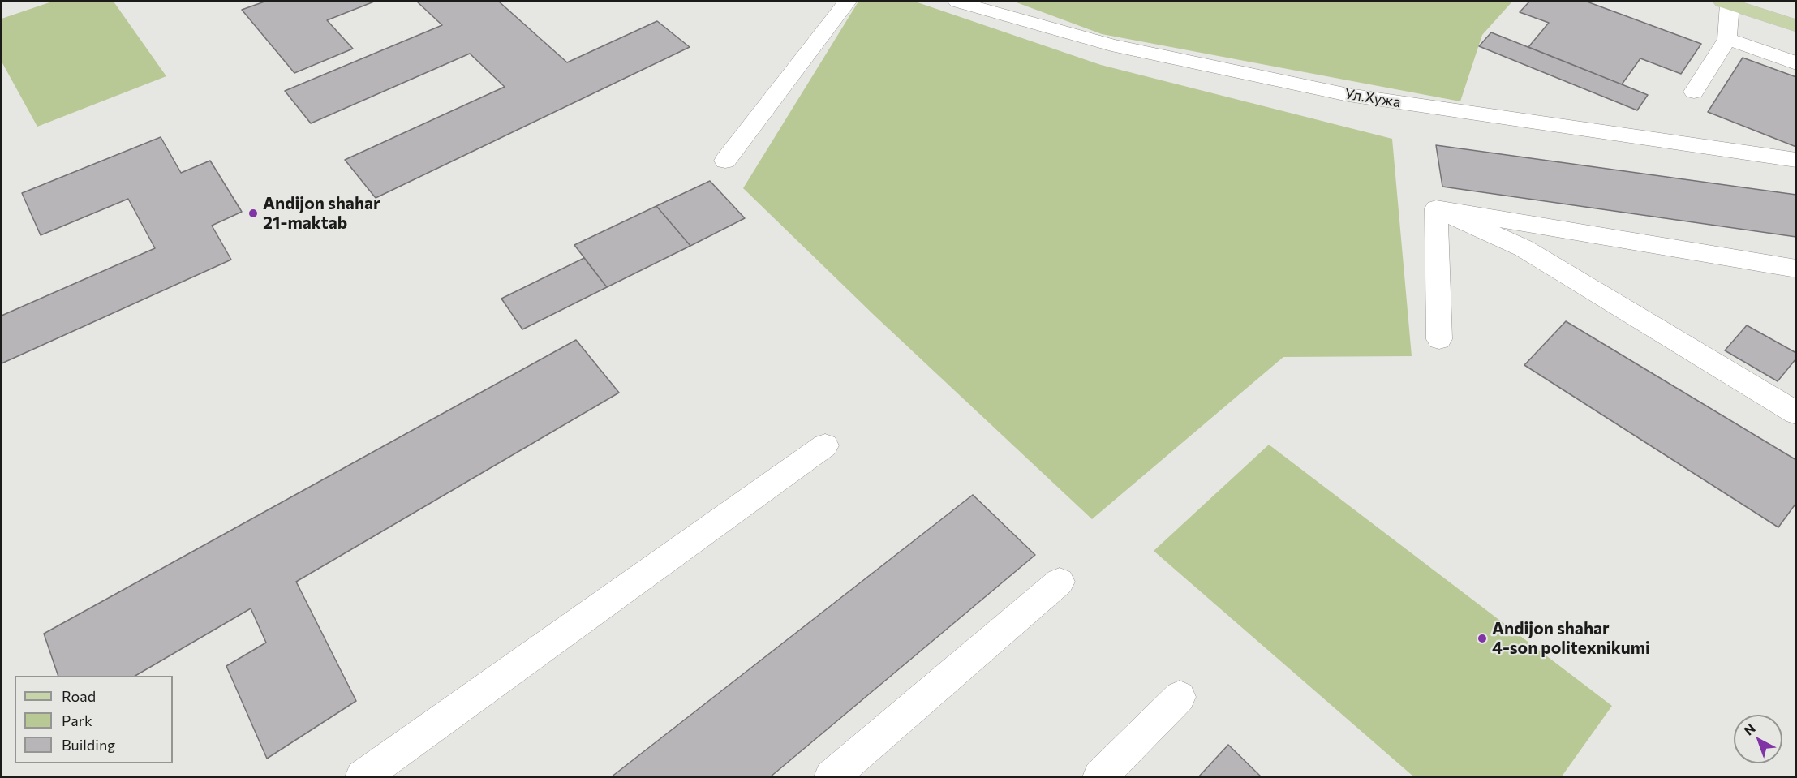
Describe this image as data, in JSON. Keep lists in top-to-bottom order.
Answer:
{
  "streets": {
    "street": ["Ул.Хужа"]
  },
  "places": ["Andijon shahar 21-maktab", "Andijon shahar 4-son politexnikumi"],
  "legend": ["Road", "Park", "Building"],
  "north": "top left"
}
